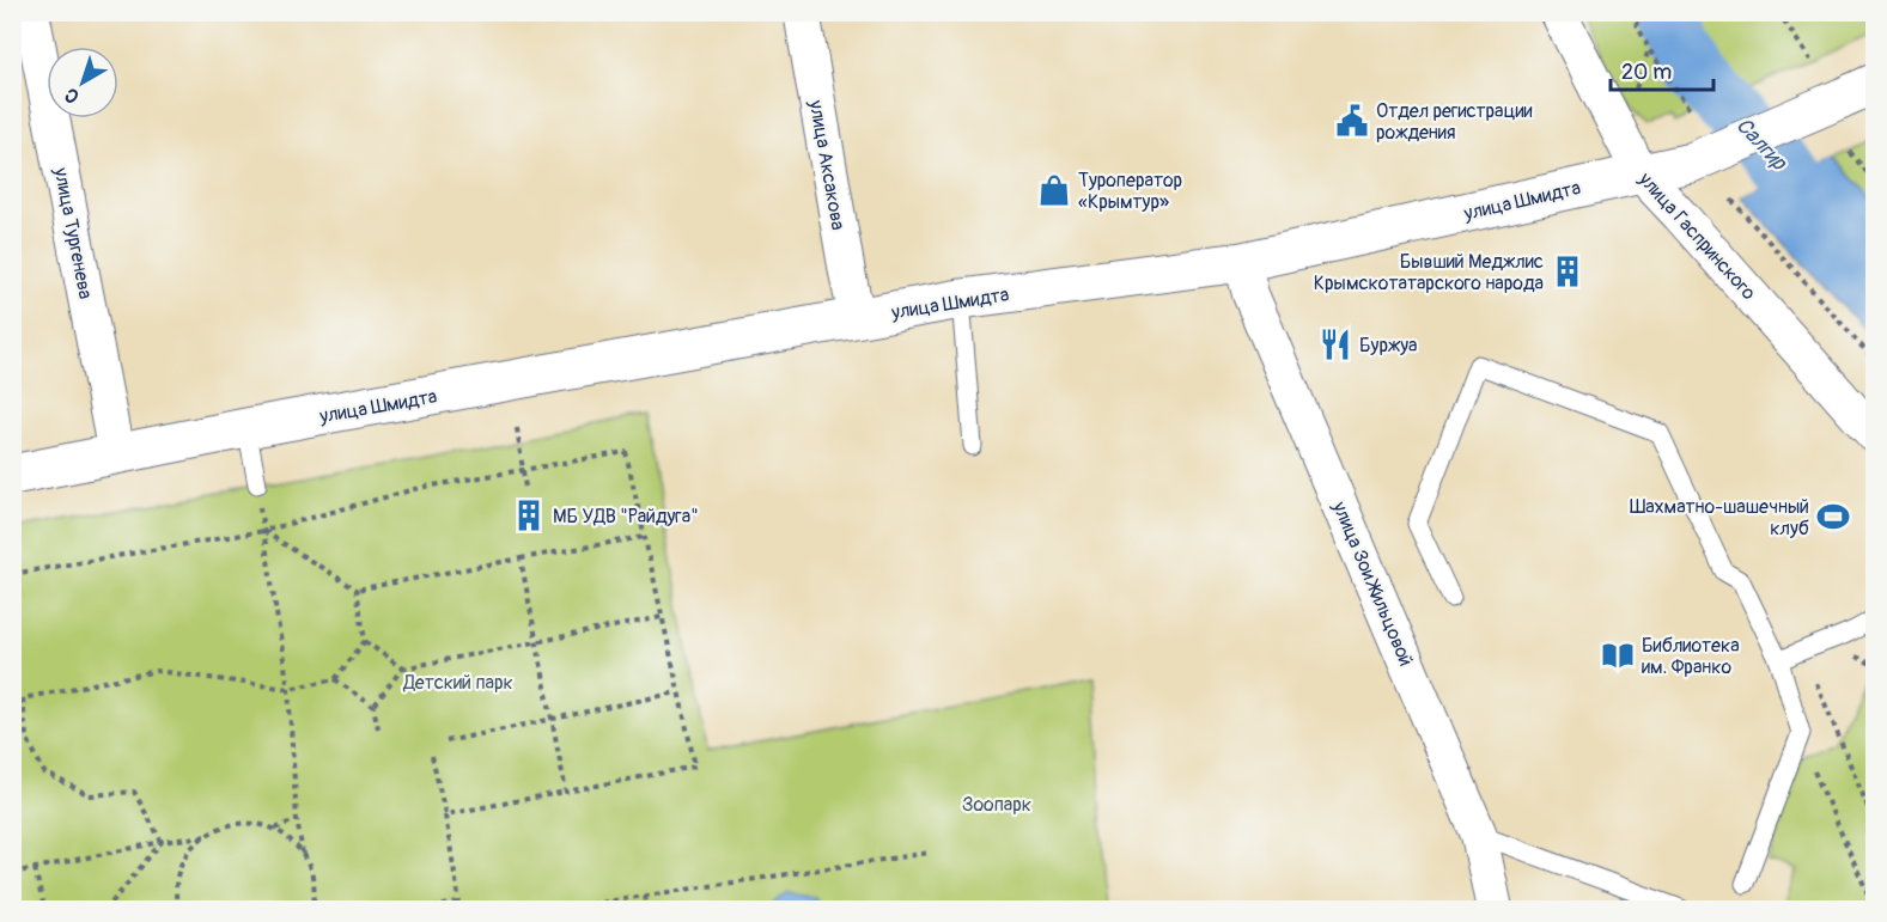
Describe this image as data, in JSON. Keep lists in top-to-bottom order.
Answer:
{
  "streets": {
    "main road": ["улица Шмидта"],
    "street": [
      "улица Аксакова",
      "улица Тургенева",
      "улица Гаспринского",
      "улица Зои Жильцовой"
    ]
  },
  "crossings": [
    ["улица Аксакова", "улица Шмидта"],
    ["улица Шмидта", "улица Тургенева"],
    ["улица Шмидта", "улица Гаспринского"],
    ["улица Шмидта", "улица Зои Жильцовой"]
  ],
  "water": ["Салгир"],
  "parks": ["Детский парк", "Зоопарк"],
  "places": {
    "public building": ["Отдел регистрации рождения"],
    "shop": ["Туроператор «Крымтур»"],
    "building": ["Бывший Меджлис Крымскотатарского народа", "МБ УДВ \"Райдуга\""],
    "restaurant": ["Буржуа"],
    "sports": ["Шахматно-шашечный клуб"],
    "library": ["Библиотека им. Франко"]
  },
  "scale_bar": "20 m",
  "north": "bottom left"
}
